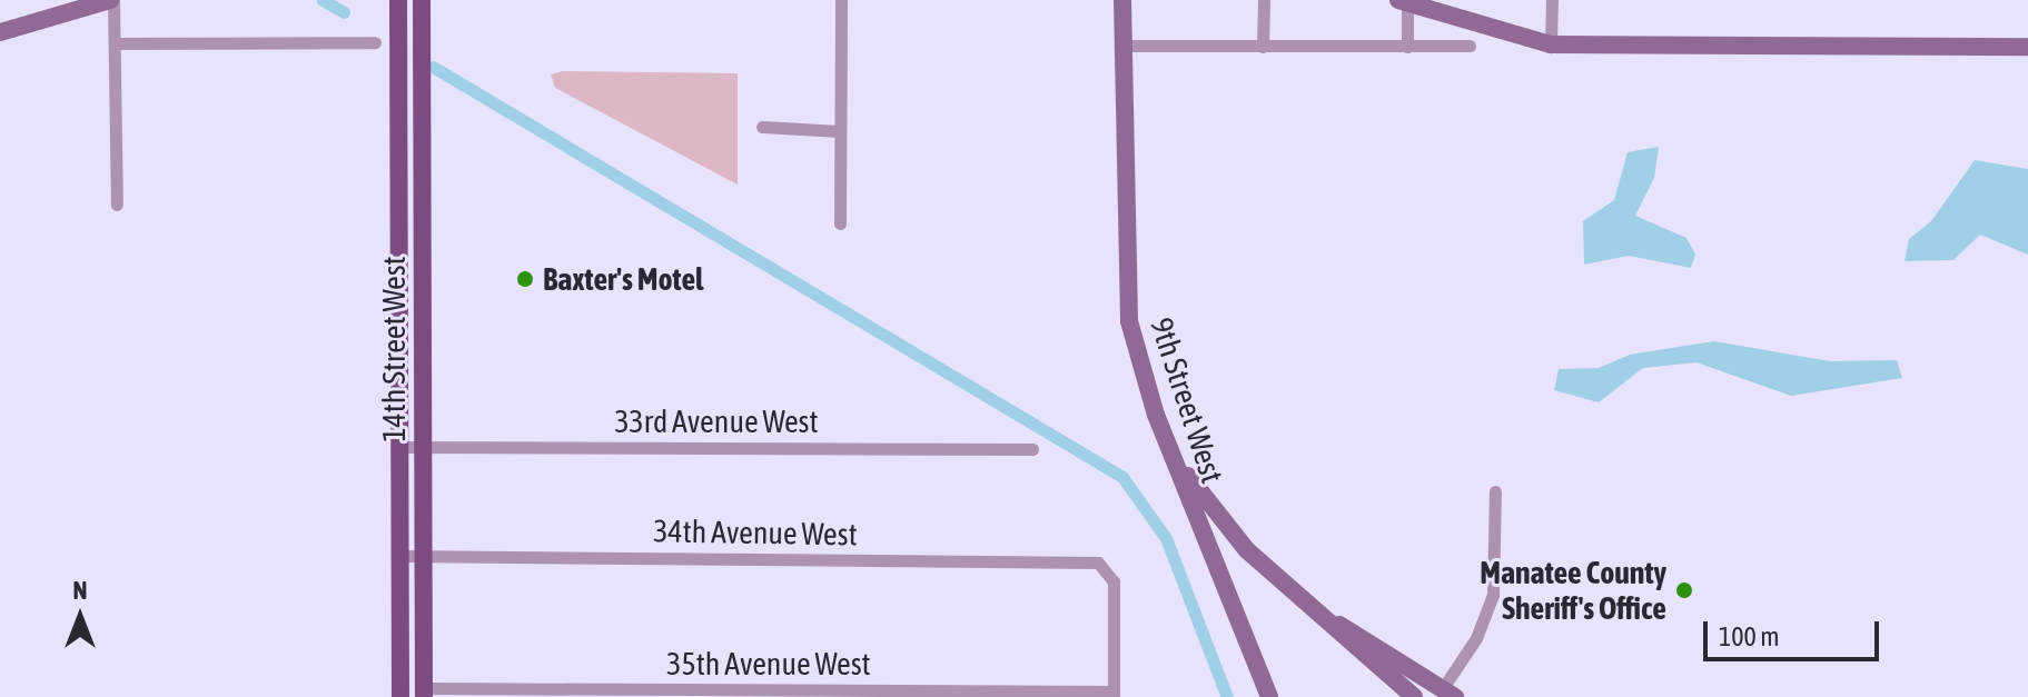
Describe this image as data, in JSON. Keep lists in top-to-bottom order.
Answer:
{
  "streets": {
    "main road": ["14th Street West", "9th Street West"],
    "street": ["33rd Avenue West", "34th Avenue West", "35th Avenue West"]
  },
  "crossings": [
    ["14th Street West", "33rd Avenue West"],
    ["14th Street West", "34th Avenue West"],
    ["14th Street West", "35th Avenue West"],
    ["34th Avenue West", "35th Avenue West"]
  ],
  "places": ["Baxter's Motel", "Manatee County Sheriff's Office"],
  "scale_bar": "100 m",
  "north": "top"
}
